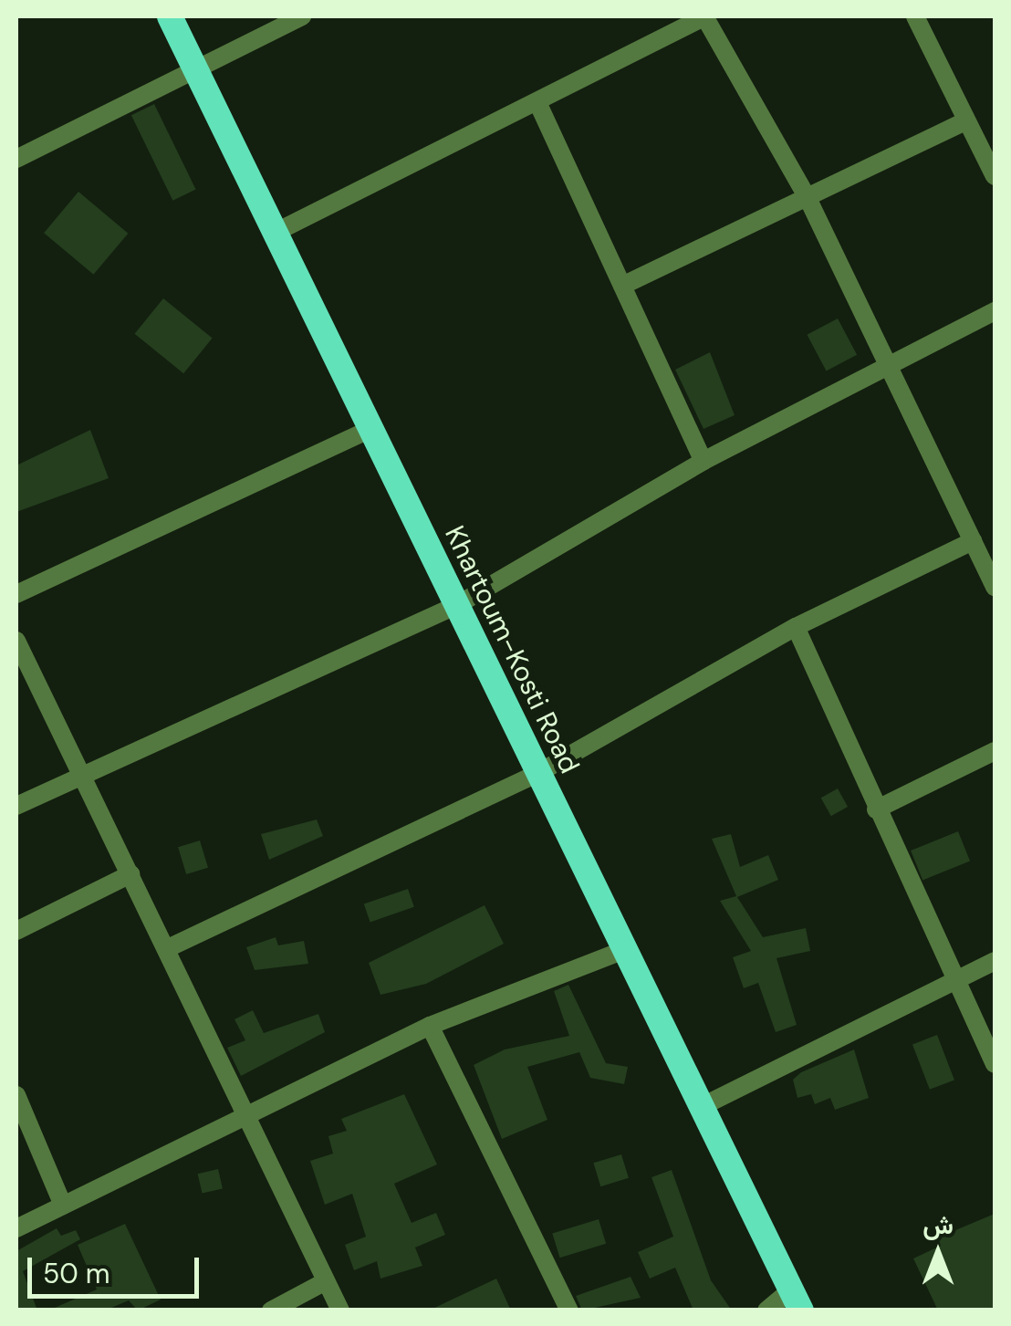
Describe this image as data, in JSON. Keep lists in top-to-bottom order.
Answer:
{
  "streets": {
    "highway": ["Khartoum-Kosti Road"]
  },
  "scale_bar": "50 m",
  "north": "top"
}
